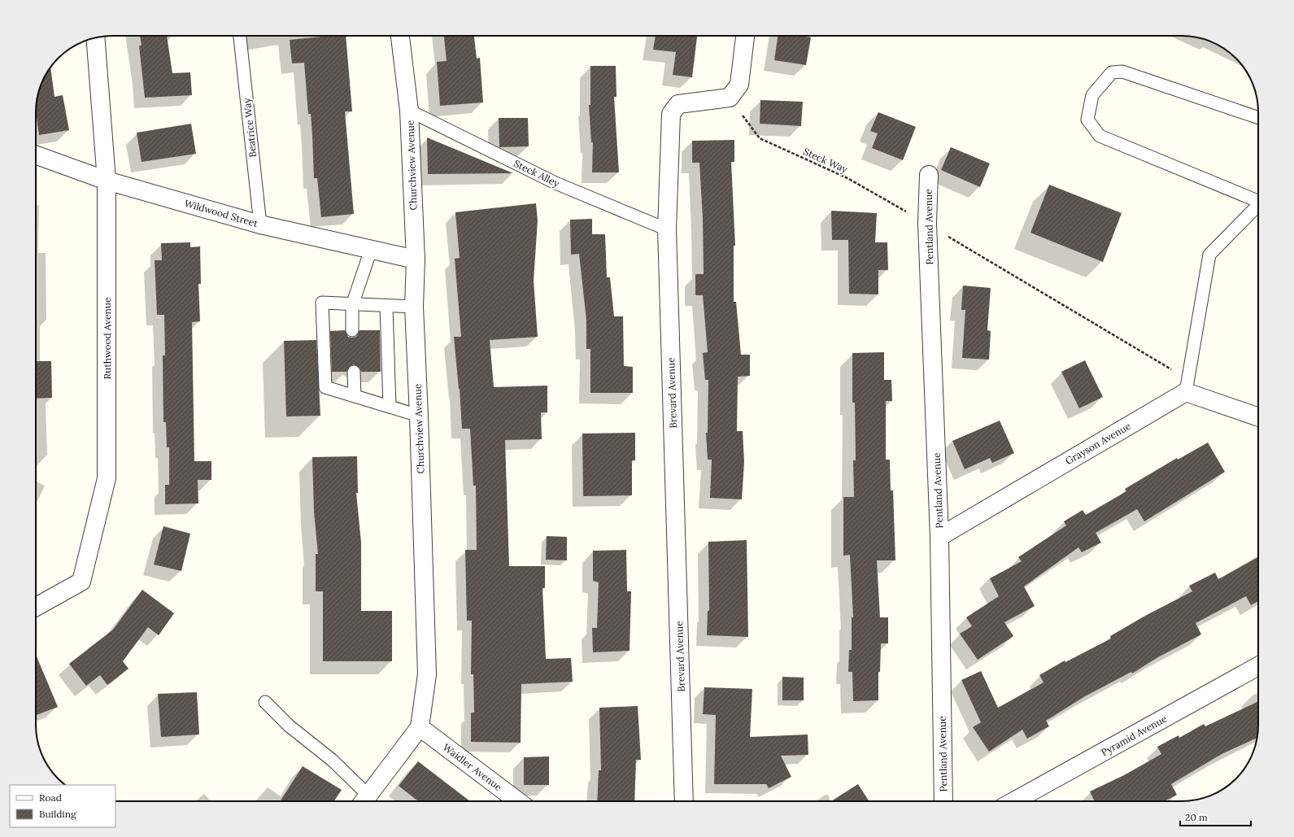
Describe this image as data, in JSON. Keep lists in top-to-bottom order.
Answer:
{
  "streets": {
    "street": [
      "Churchview Avenue",
      "Wildwood Street",
      "Pentland Avenue",
      "Ruthwood Avenue",
      "Brevard Avenue",
      "Grayson Avenue",
      "Pyramid Avenue",
      "Waidler Avenue"
    ],
    "lane": ["Beatrice Way", "Steck Alley"],
    "path": ["Steck Way"]
  },
  "crossings": [
    ["Beatrice Way", "Wildwood Street"],
    ["Steck Way", "Pentland Avenue"],
    ["Steck Way", "Brevard Avenue"],
    ["Steck Way", "Grayson Avenue"],
    ["Churchview Avenue", "Steck Alley"],
    ["Churchview Avenue", "Wildwood Street"],
    ["Churchview Avenue", "Waidler Avenue"],
    ["Steck Alley", "Brevard Avenue"],
    ["Wildwood Street", "Ruthwood Avenue"],
    ["Pentland Avenue", "Grayson Avenue"]
  ],
  "legend": ["Road", "Building"],
  "scale_bar": "20 m"
}
